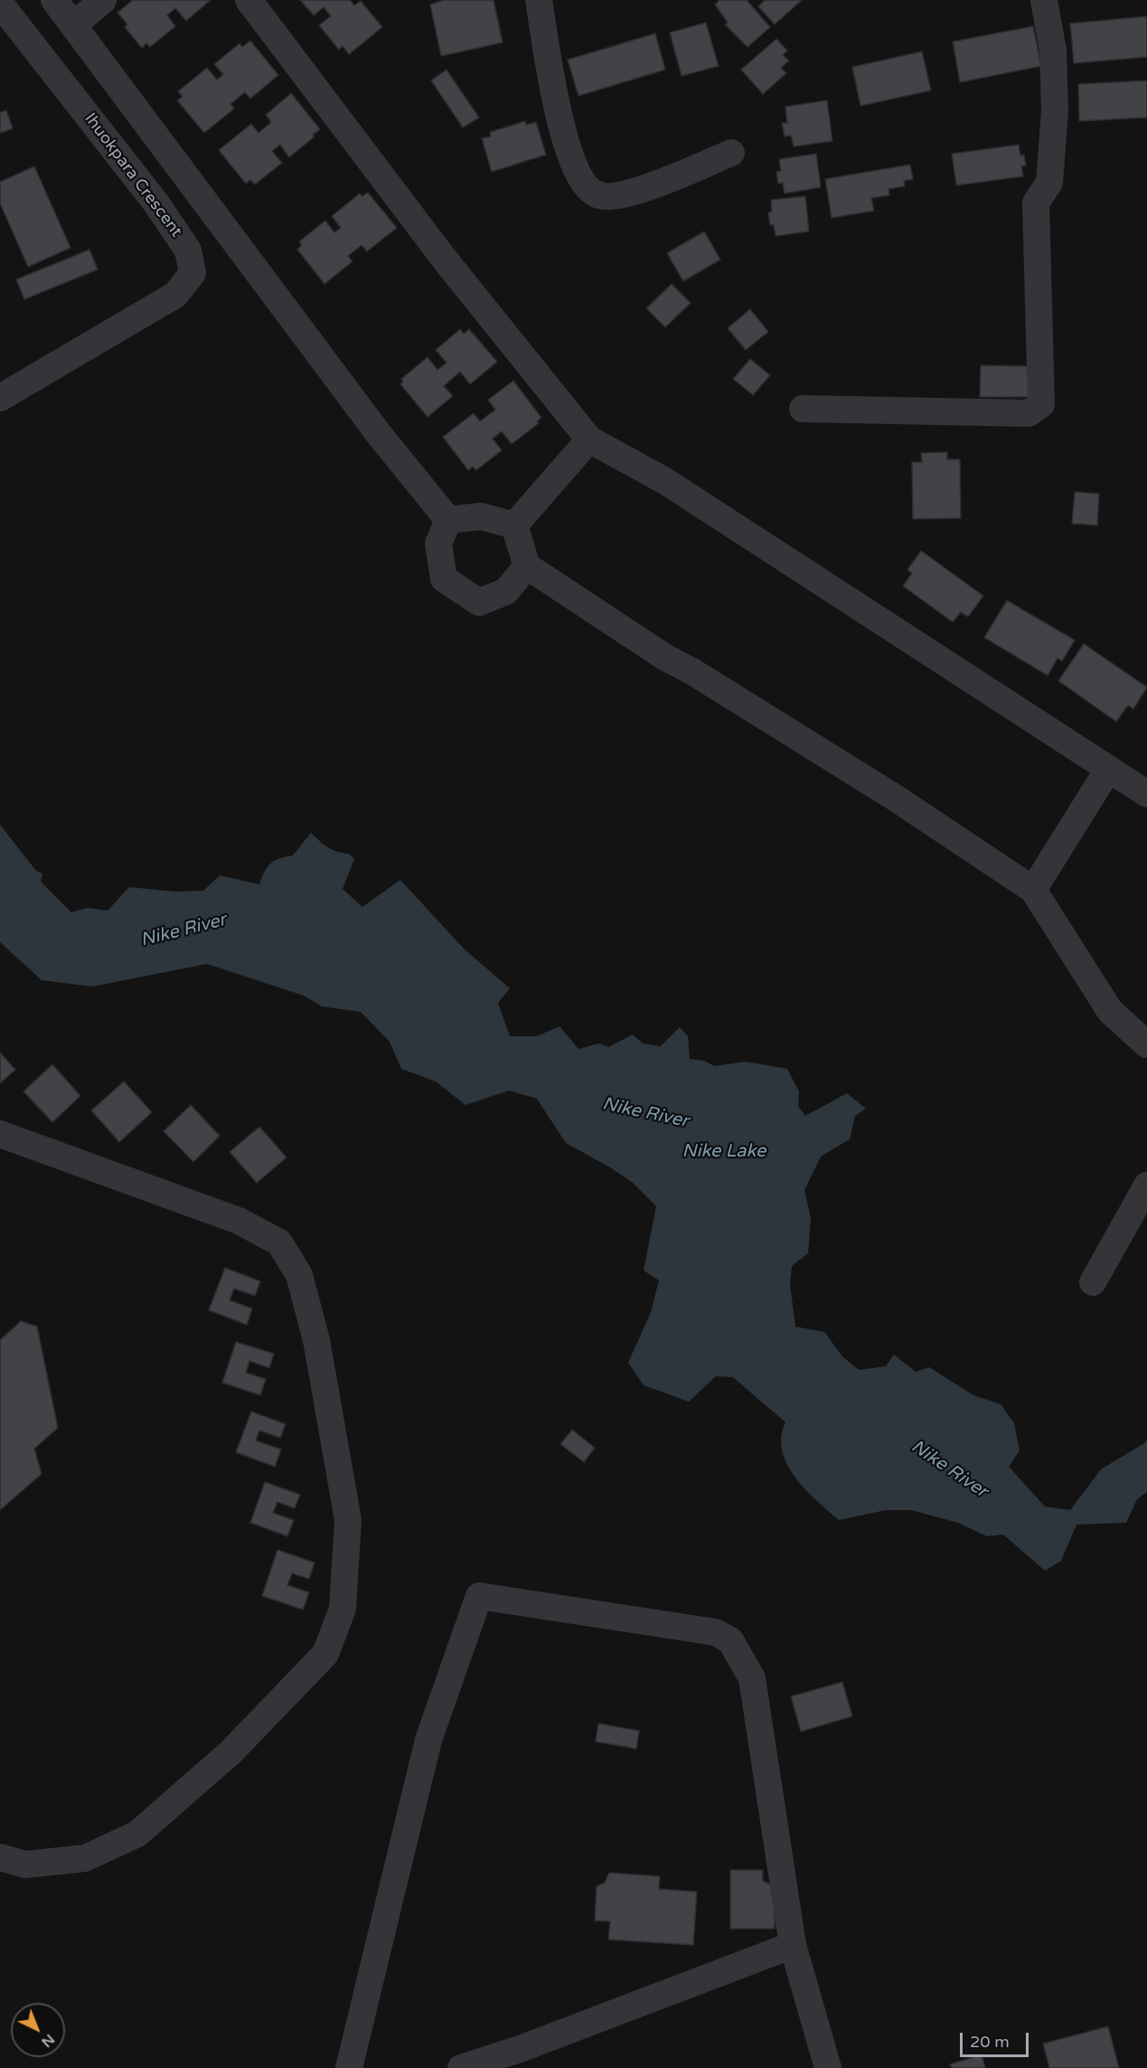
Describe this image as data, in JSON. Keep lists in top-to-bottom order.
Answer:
{
  "streets": {
    "street": ["Ihuokpara Crescent"]
  },
  "water": ["Nike River", "Nike Lake"],
  "scale_bar": "20 m",
  "north": "bottom right"
}
